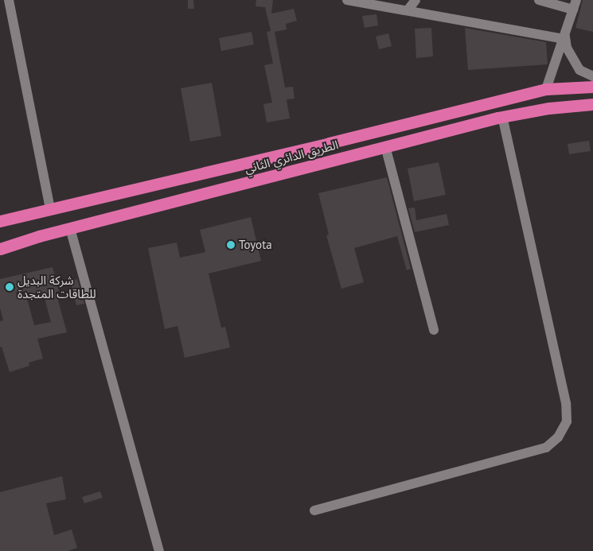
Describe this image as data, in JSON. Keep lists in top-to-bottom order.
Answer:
{
  "streets": {
    "highway": ["الطريق الدائري الثاني"]
  },
  "places": ["Toyota", "شركة البديل للطاقات المتجدة"]
}
